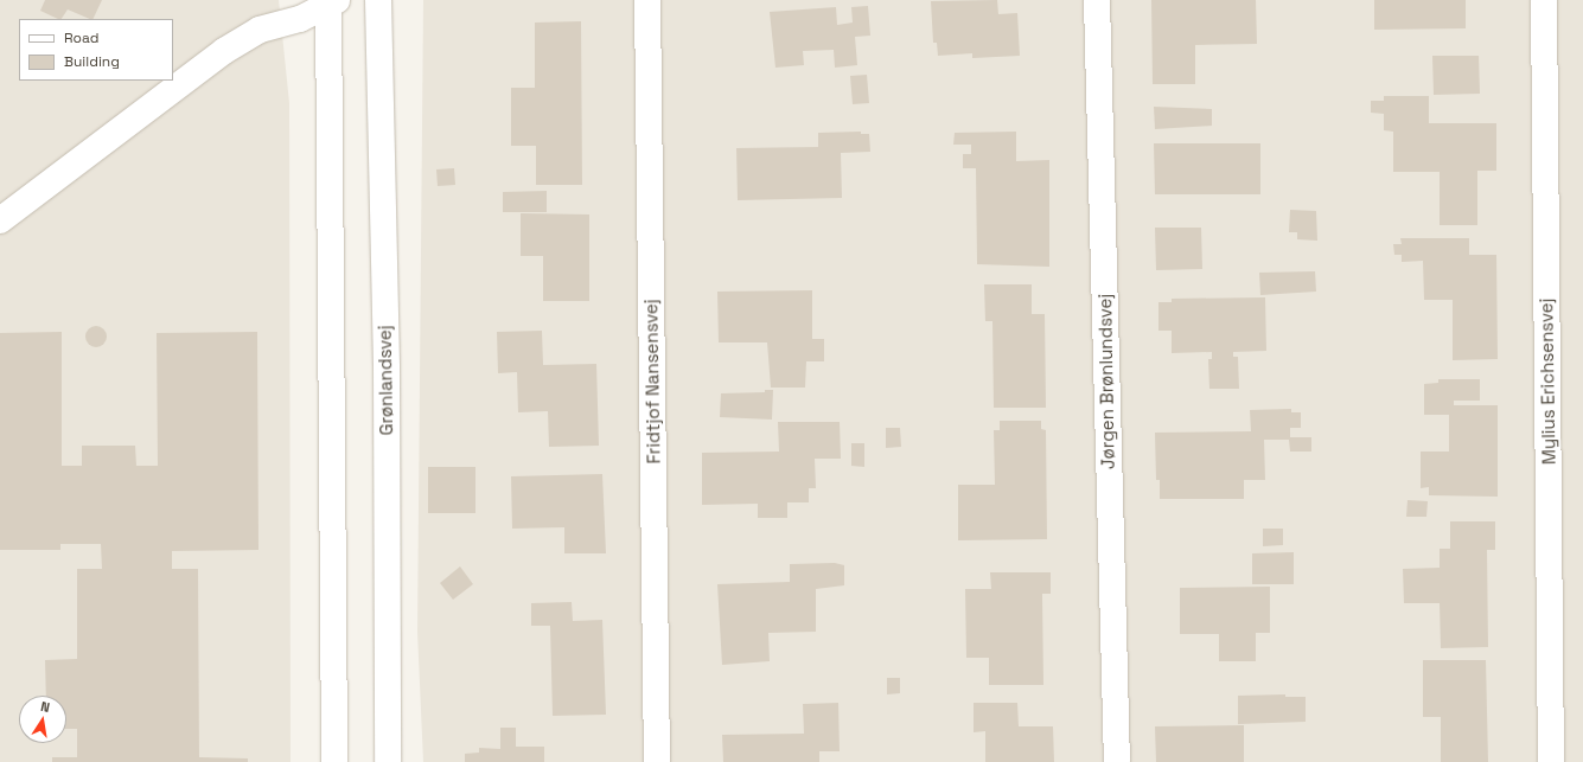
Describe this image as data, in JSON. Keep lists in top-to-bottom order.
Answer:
{
  "streets": {
    "street": [
      "Grønlandsvej",
      "Fridtjof Nansensvej",
      "Jørgen Brønlundsvej",
      "Mylius Erichsensvej"
    ]
  },
  "legend": ["Road", "Building"],
  "north": "top"
}
